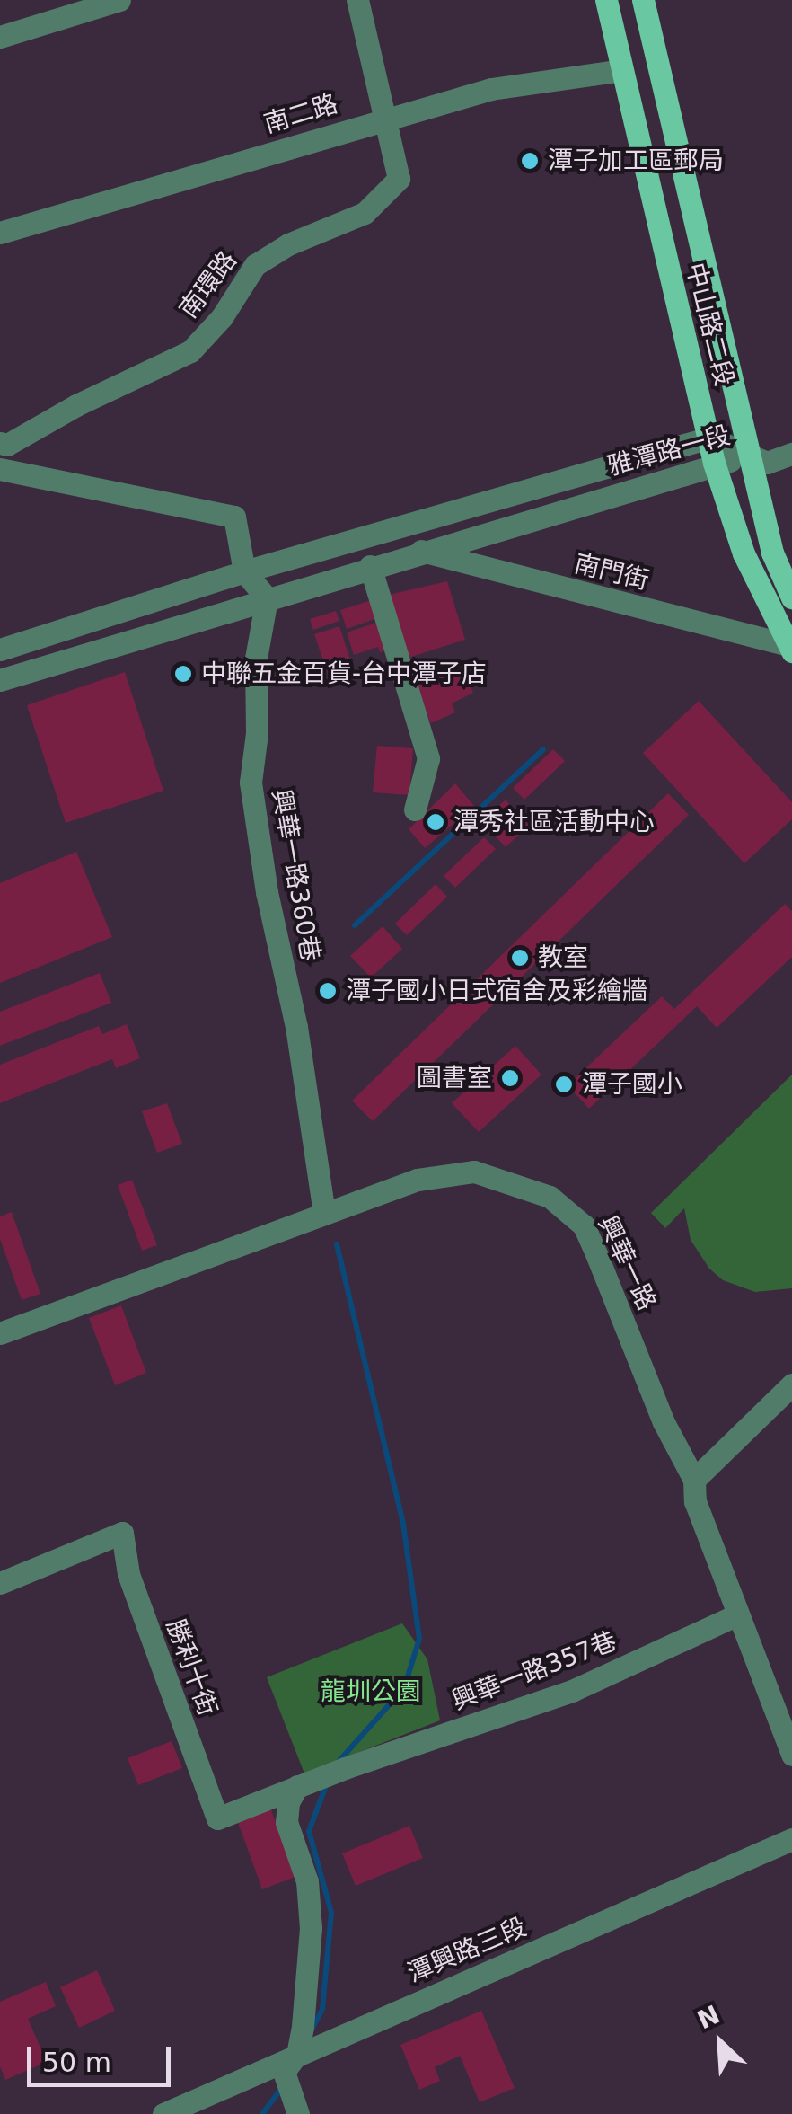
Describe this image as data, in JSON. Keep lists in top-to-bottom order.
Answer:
{
  "streets": {
    "main road": ["中山路二段"],
    "street": [
      "南二路",
      "南環路",
      "雅潭路一段",
      "南門街",
      "興華一路360巷",
      "興華一路",
      "勝利十街",
      "興華一路357巷",
      "潭興路三段"
    ]
  },
  "crossings": [
    ["南二路", "南環路"],
    ["南二路", "中山路二段"],
    ["中山路二段", "雅潭路一段"],
    ["中山路二段", "南門街"],
    ["雅潭路一段", "南門街"],
    ["雅潭路一段", "興華一路360巷"],
    ["興華一路360巷", "興華一路"],
    ["興華一路", "興華一路357巷"],
    ["勝利十街", "興華一路357巷"]
  ],
  "parks": ["龍圳公園"],
  "places": [
    "潭子加工區郵局",
    "中聯五金百貨-台中潭子店",
    "潭秀社區活動中心",
    "教室",
    "潭子國小日式宿舍及彩繪牆",
    "圖書室",
    "潭子國小"
  ],
  "scale_bar": "50 m",
  "north": "top left"
}
